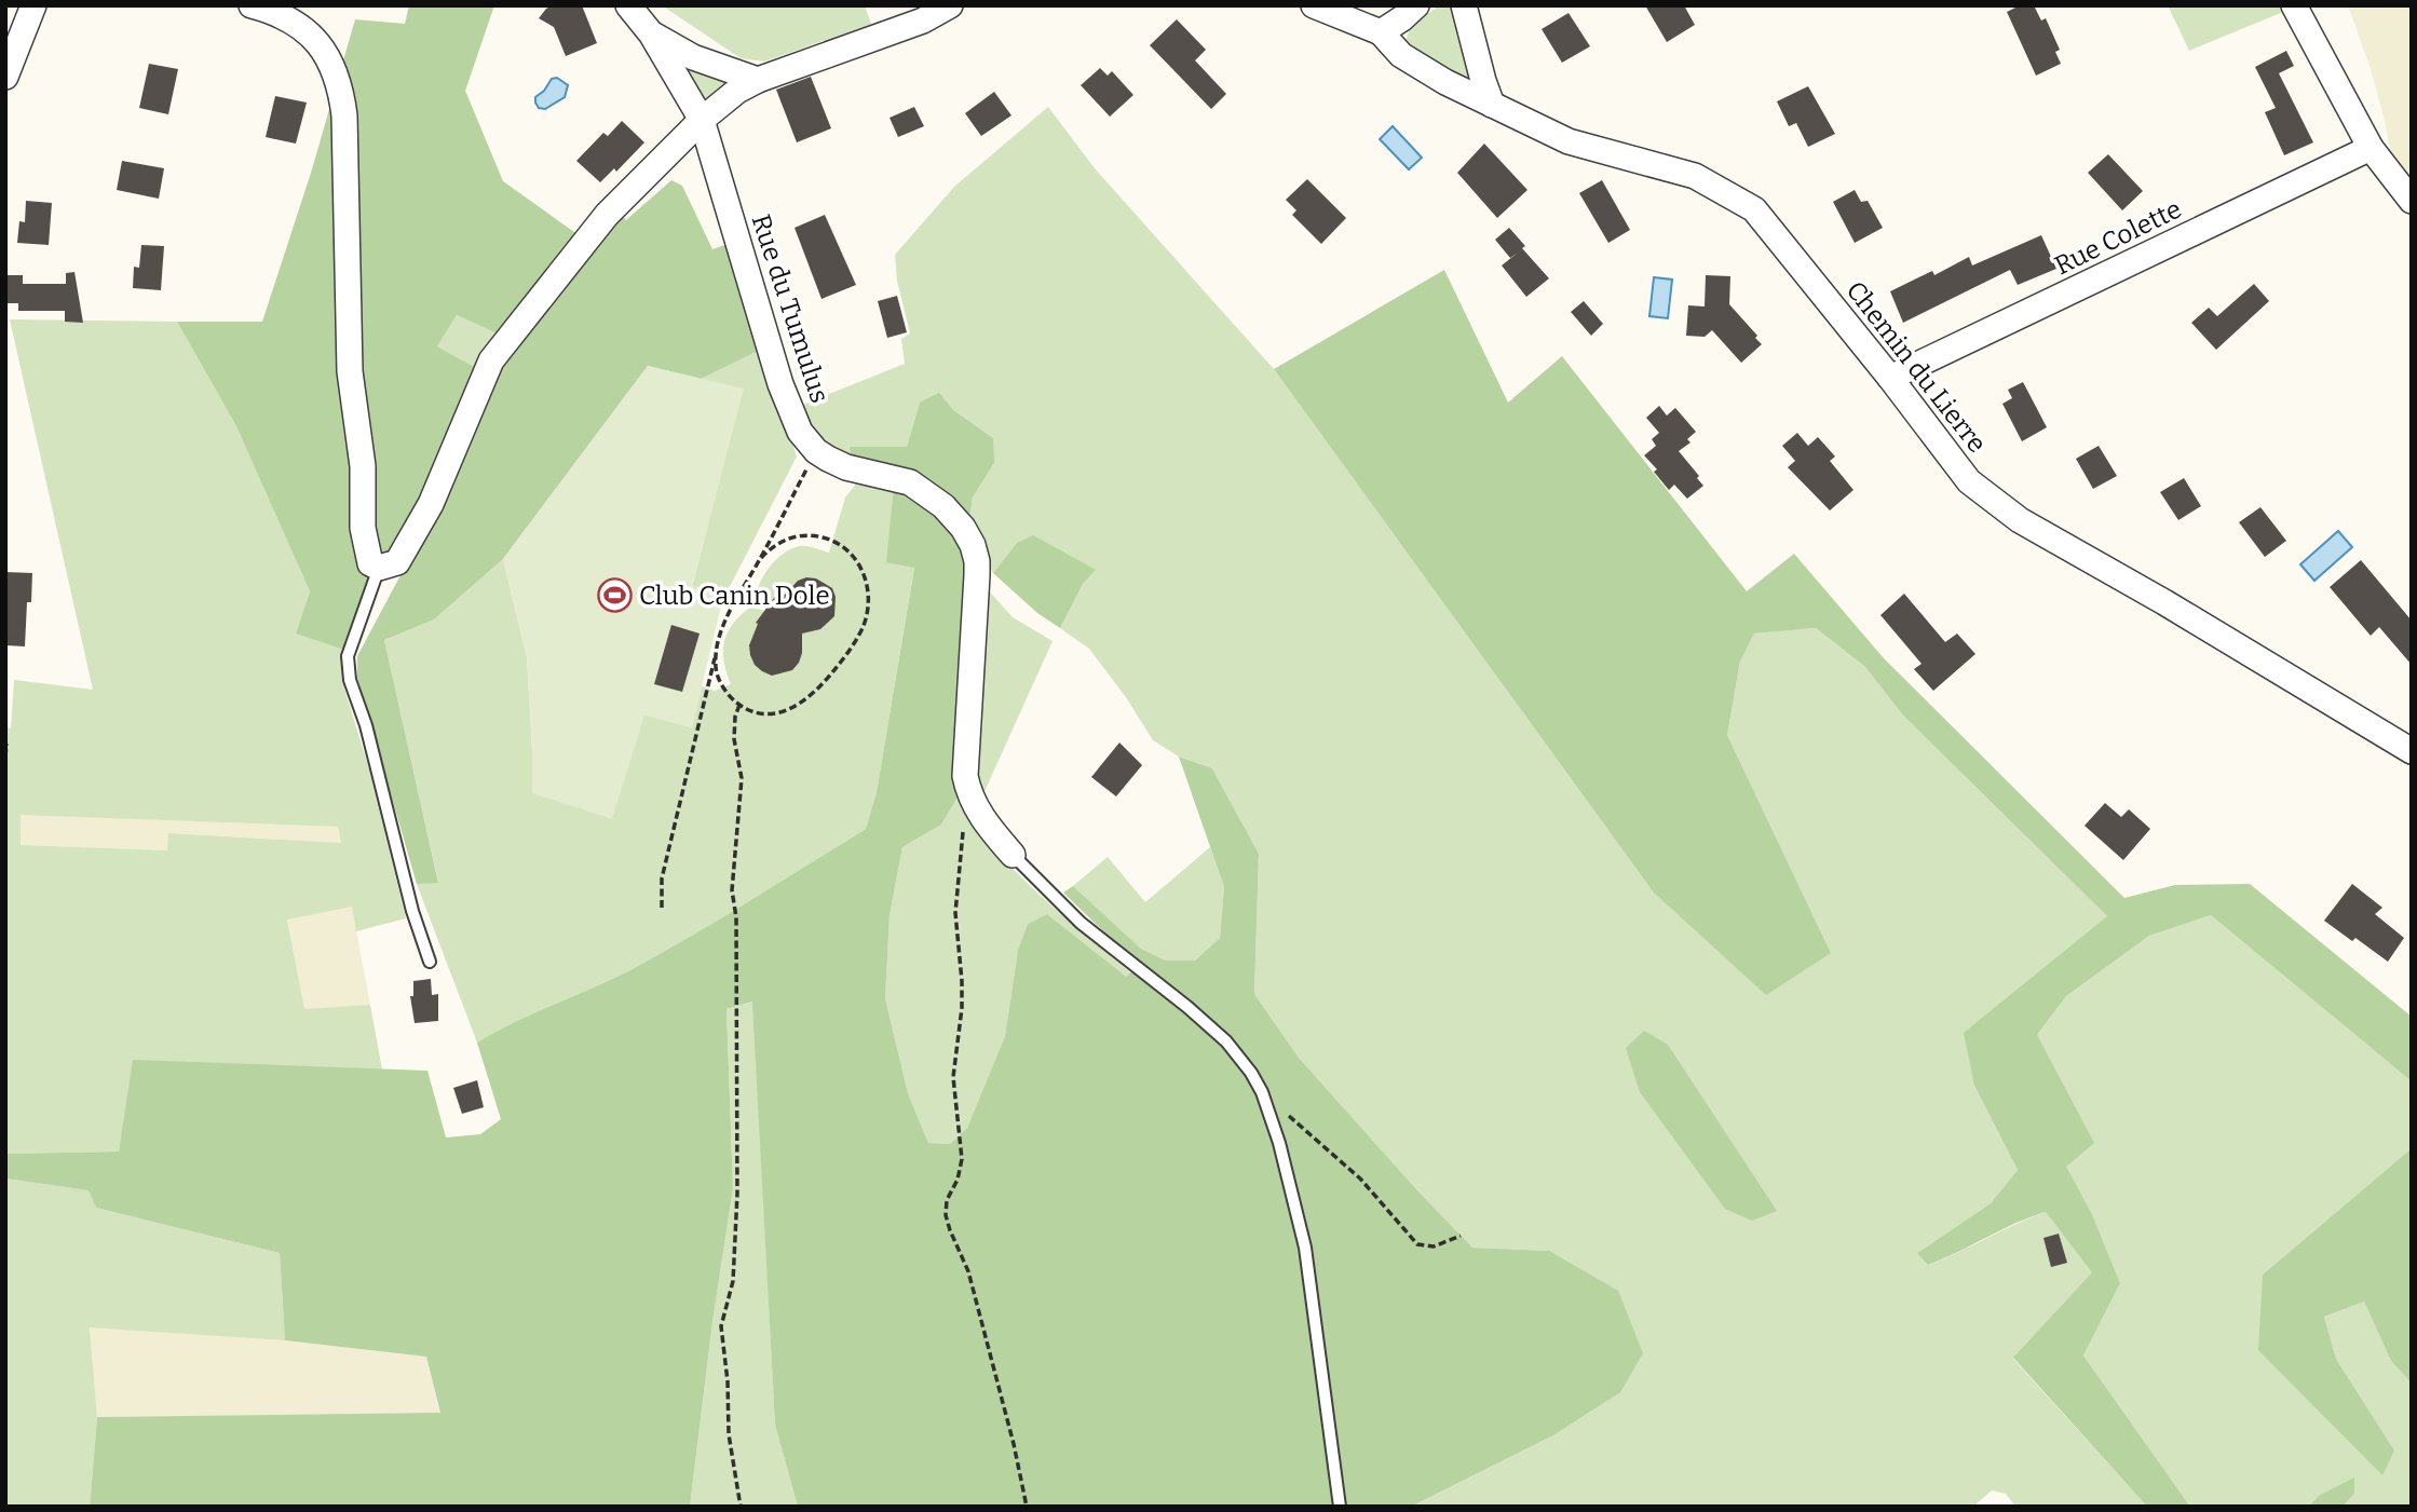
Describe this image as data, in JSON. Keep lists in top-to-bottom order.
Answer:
{
  "streets": {
    "street": ["Rue Colette", "Rue du Tumulus", "Chemin du Lierre"]
  },
  "crossings": [
    ["Rue Colette", "Chemin du Lierre"]
  ],
  "places": {
    "sports": ["Club Canin Dole"]
  }
}
